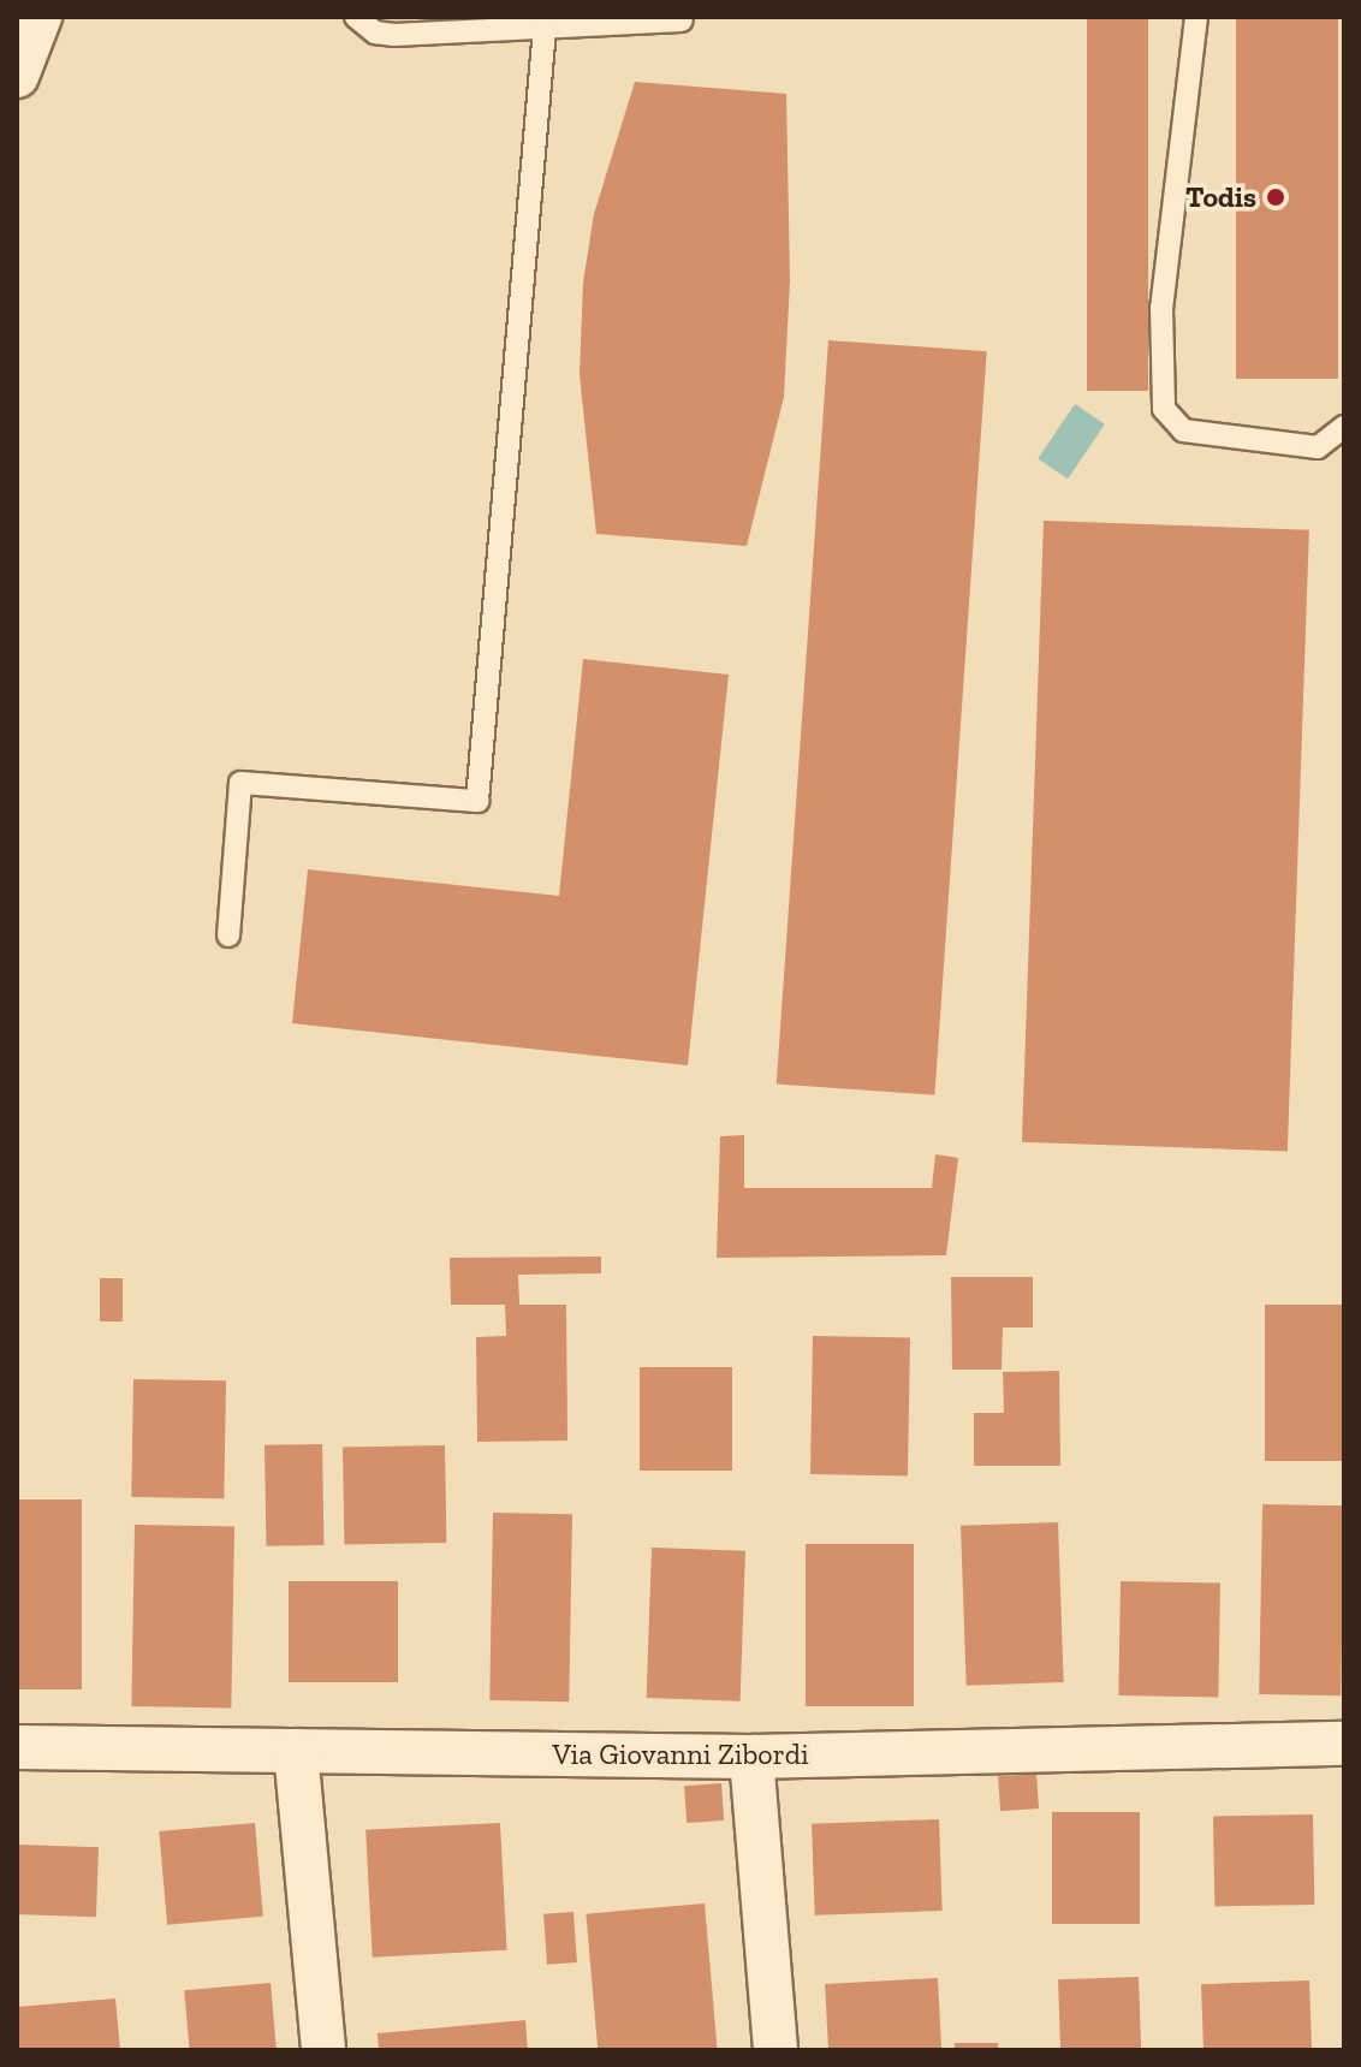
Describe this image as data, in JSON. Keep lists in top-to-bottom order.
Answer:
{
  "streets": {
    "street": ["Via Giovanni Zibordi"]
  },
  "places": ["Todis"]
}
